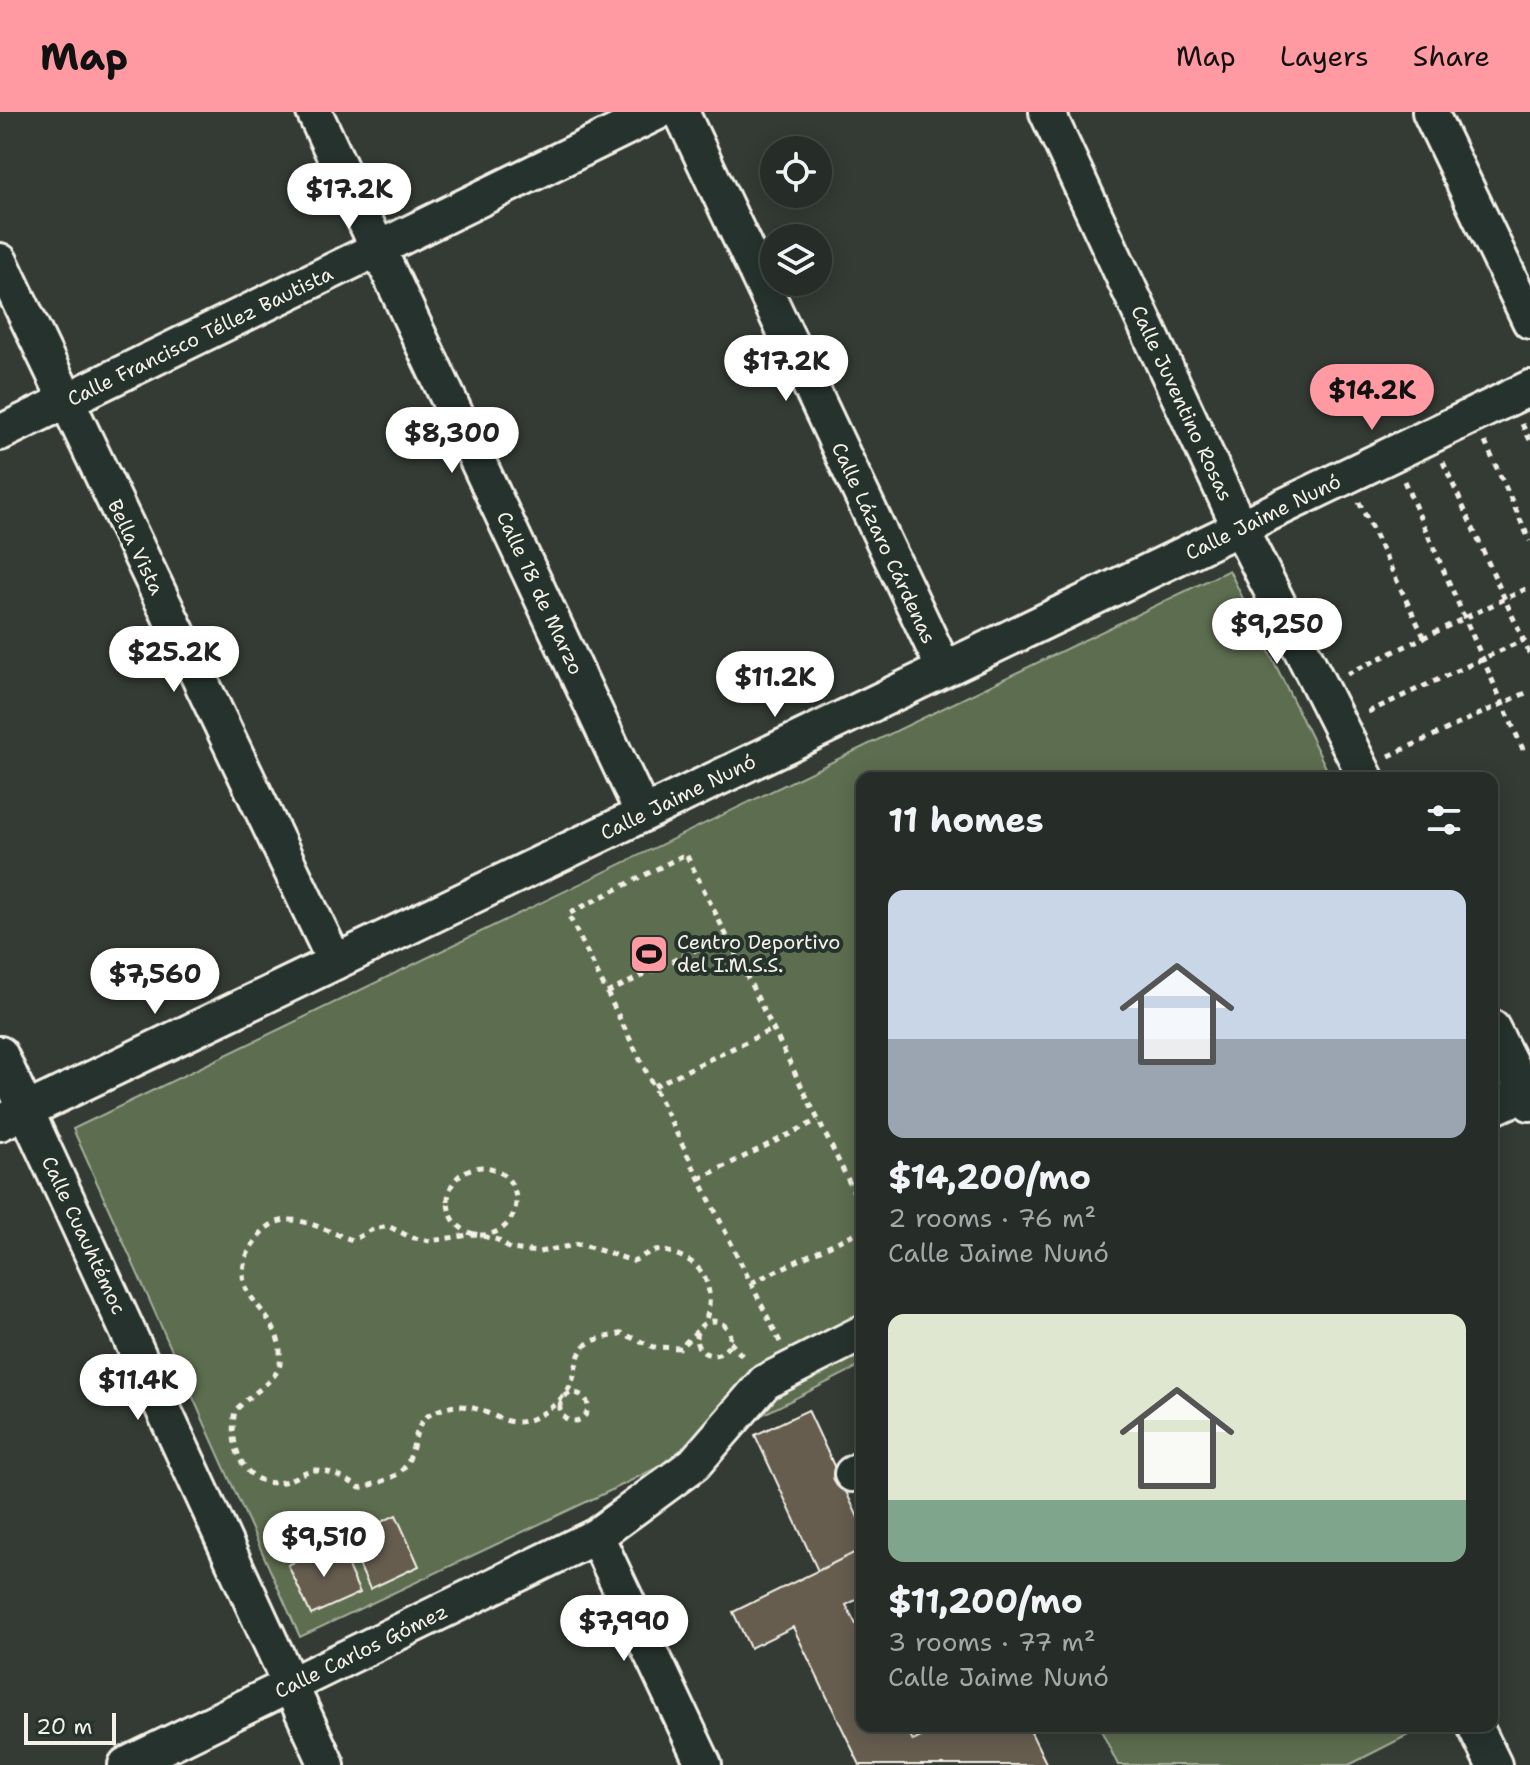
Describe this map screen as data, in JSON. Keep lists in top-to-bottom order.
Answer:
{
  "streets": {
    "street": [
      "Calle Francisco Téllez Bautista",
      "Calle Juventino Rosas",
      "Calle Jaime Nunó",
      "Calle Lázaro Cárdenas",
      "Bella Vista",
      "Calle 18 de Marzo",
      "Calle Cuauhtémoc",
      "Calle Carlos Gómez"
    ]
  },
  "crossings": [
    ["Calle Francisco Téllez Bautista", "Bella Vista"],
    ["Calle Francisco Téllez Bautista", "Calle 18 de Marzo"],
    ["Calle Juventino Rosas", "Calle Jaime Nunó"],
    ["Calle Jaime Nunó", "Calle Lázaro Cárdenas"],
    ["Calle Jaime Nunó", "Bella Vista"],
    ["Calle Jaime Nunó", "Calle 18 de Marzo"],
    ["Calle Jaime Nunó", "Calle Cuauhtémoc"],
    ["Calle Cuauhtémoc", "Calle Carlos Gómez"]
  ],
  "places": {
    "sports": ["Centro Deportivo del I.M.S.S."]
  },
  "scale_bar": "20 m",
  "page": {
    "header": "Map",
    "nav": ["Map", "Layers", "Share"],
    "price": [
      "$17.2K",
      "$17.2K",
      "$14.2K",
      "$8,300",
      "$9,250",
      "$25.2K",
      "$11.2K",
      "$7,560",
      "$11.4K",
      "$9,510",
      "$7,990"
    ],
    "heading": "11 homes",
    "list": [
      {
        "name": "$14,200/mo",
        "note": "2 rooms · 76 m² · Calle Jaime Nunó"
      },
      {
        "name": "$11,200/mo",
        "note": "3 rooms · 77 m² · Calle Jaime Nunó"
      }
    ],
    "scale": "20 m"
  }
}
